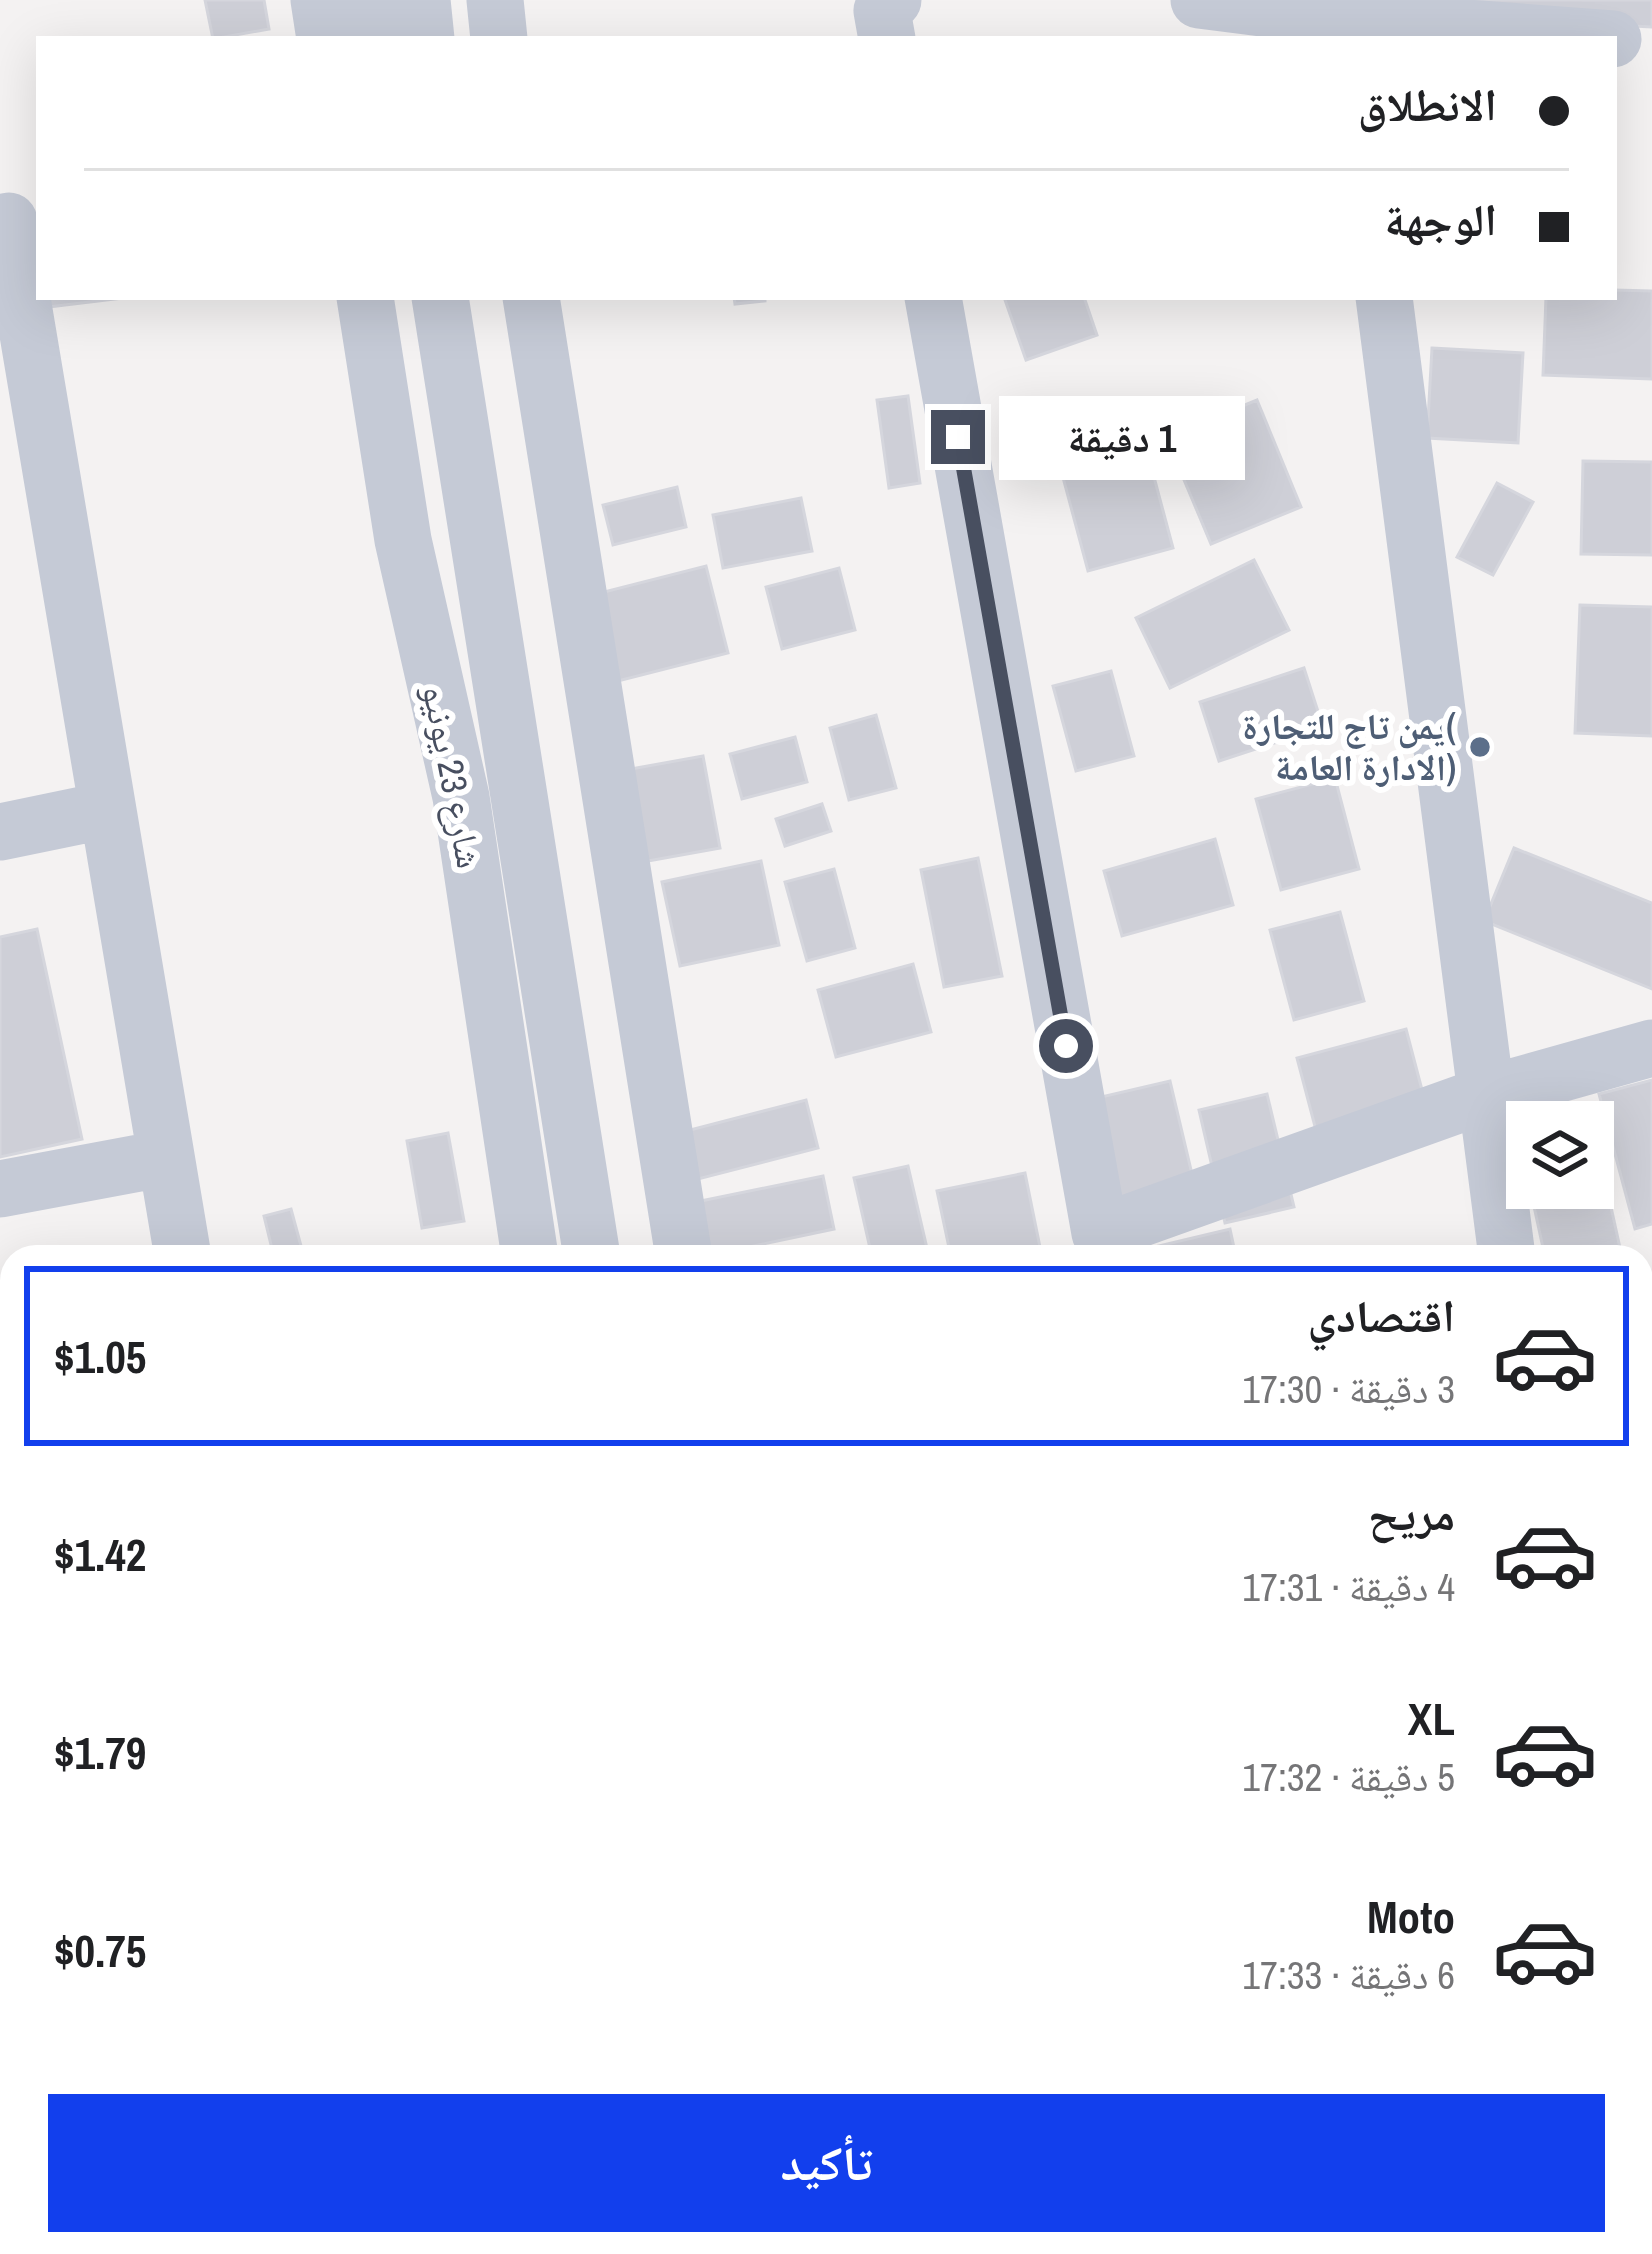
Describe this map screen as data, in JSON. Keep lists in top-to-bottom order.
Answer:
{
  "streets": {
    "street": ["شارع 23 يونيو"]
  },
  "places": ["يمن تاج للتجارة( الادارة العامة)"],
  "page": {
    "banner": ["الانطلاق", "الوجهة"],
    "bubble": "1 دقيقة",
    "list": [
      {
        "name": "اقتصادي",
        "note": "3 دقيقة · 17:30",
        "value": "$1.05"
      },
      {
        "name": "مريح",
        "note": "4 دقيقة · 17:31",
        "value": "$1.42"
      },
      {
        "name": "XL",
        "note": "5 دقيقة · 17:32",
        "value": "$1.79"
      },
      {
        "name": "Moto",
        "note": "6 دقيقة · 17:33",
        "value": "$0.75"
      }
    ],
    "buttons": "تأكيد"
  }
}
